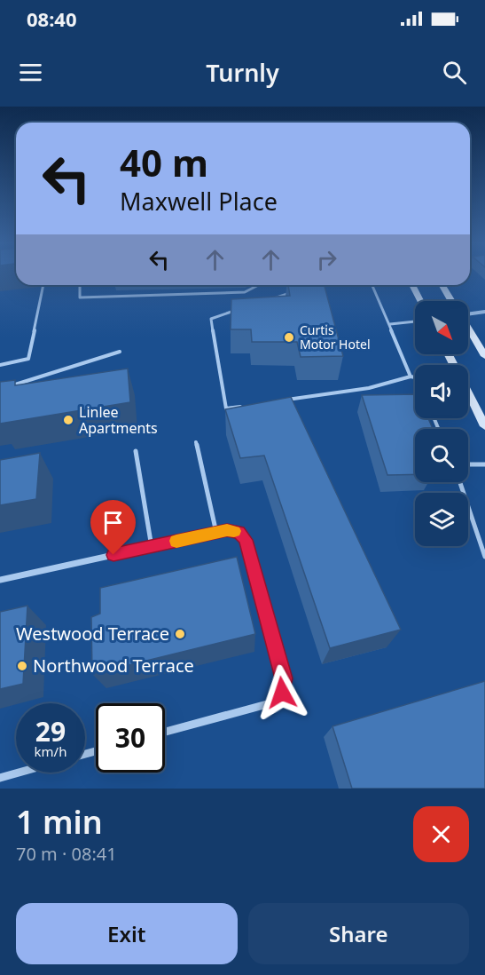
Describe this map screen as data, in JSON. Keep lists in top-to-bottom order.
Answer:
{
  "places": [
    "Curtis Motor Hotel",
    "Linlee Apartments",
    "Westwood Terrace",
    "Northwood Terrace"
  ],
  "north": "bottom right",
  "page": {
    "status": "08:40",
    "header": "Turnly",
    "turn": ["40 m", "Maxwell Place"],
    "speed": "29 km/h",
    "limit": "30",
    "heading": ["1 min", "70 m · 08:41"],
    "buttons": ["Exit", "Share"]
  }
}
